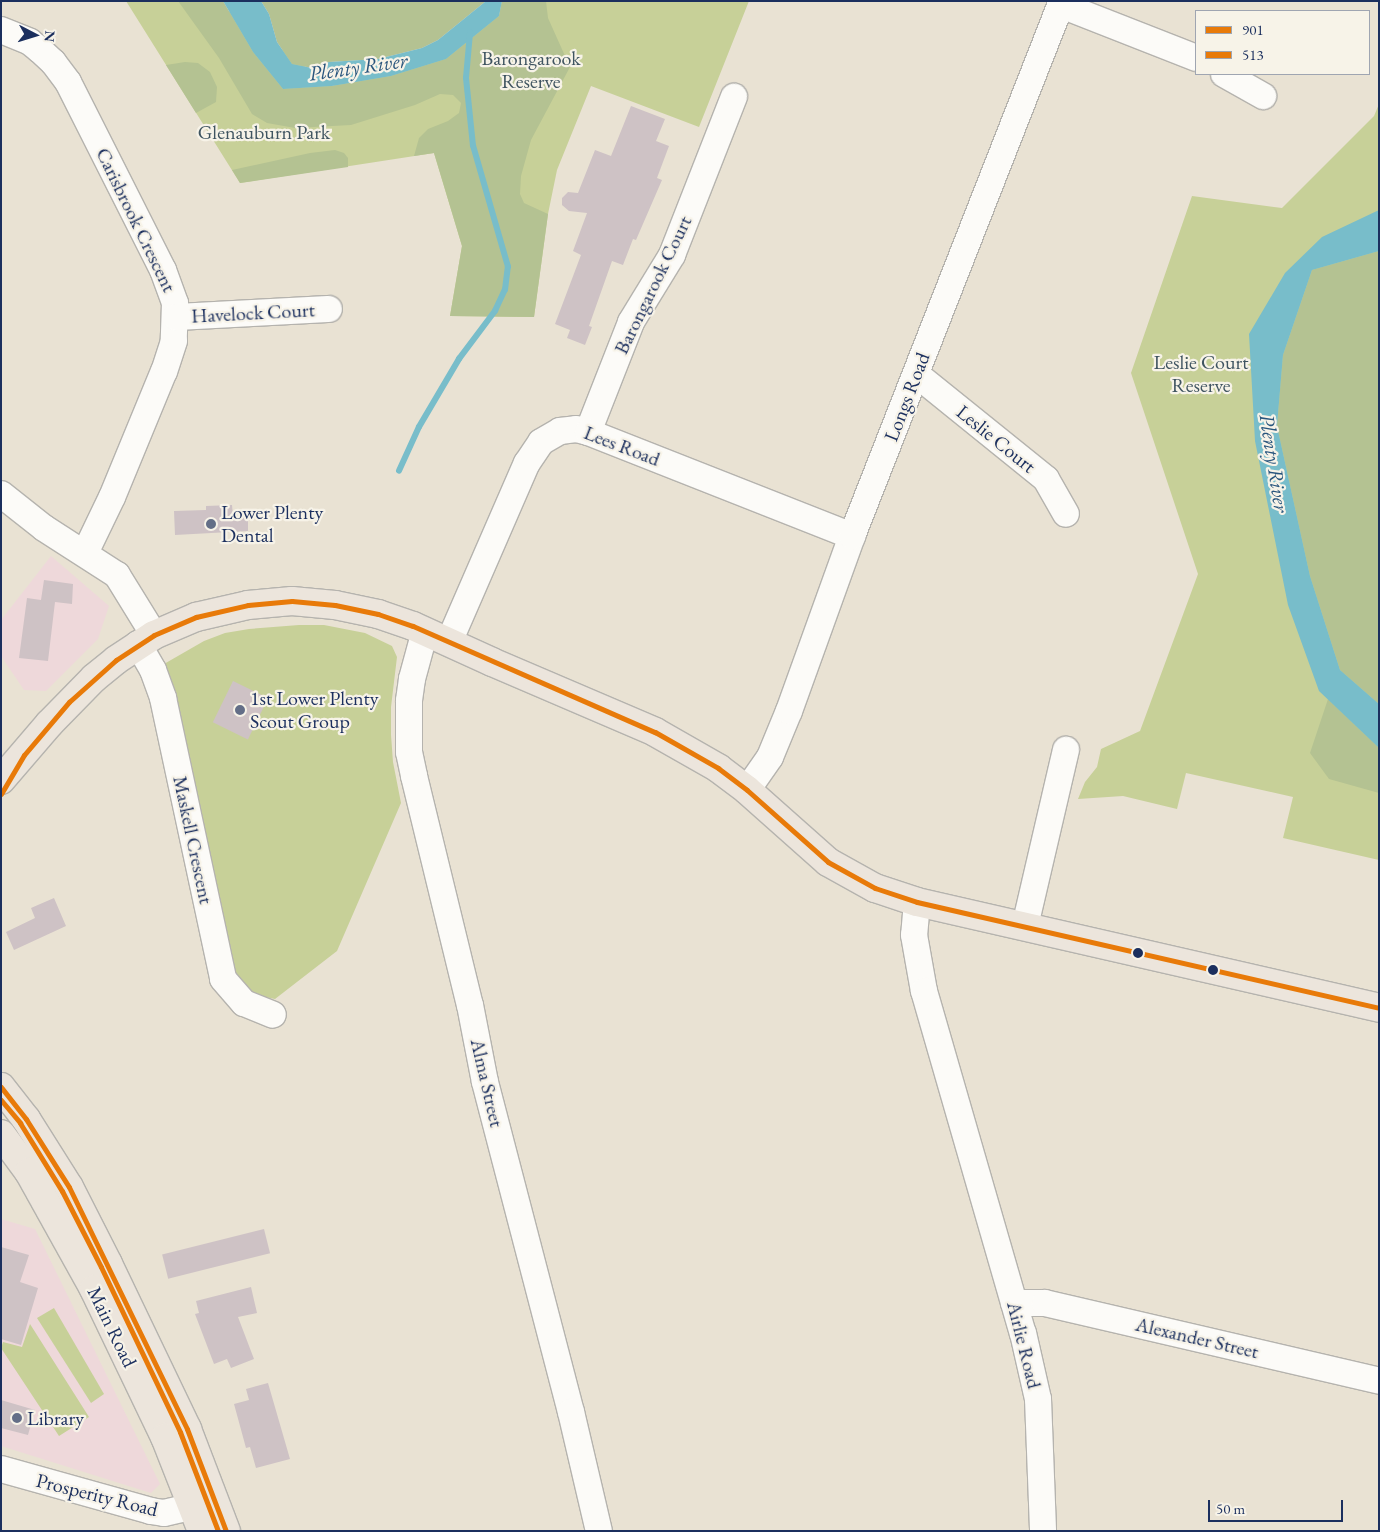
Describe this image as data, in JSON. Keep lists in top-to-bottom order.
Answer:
{
  "streets": {
    "main road": ["Main Road"],
    "street": [
      "Carisbrook Crescent",
      "Barongarook Court",
      "Havelock Court",
      "Longs Road",
      "Leslie Court",
      "Lees Road",
      "Maskell Crescent",
      "Alma Street",
      "Alexander Street",
      "Airlie Road",
      "Prosperity Road"
    ]
  },
  "crossings": [
    ["Carisbrook Crescent", "Havelock Court"],
    ["Carisbrook Crescent", "Maskell Crescent"],
    ["Barongarook Court", "Lees Road"],
    ["Longs Road", "Leslie Court"],
    ["Longs Road", "Lees Road"],
    ["Lees Road", "Alma Street"],
    ["Main Road", "Prosperity Road"],
    ["Alexander Street", "Airlie Road"]
  ],
  "water": ["Plenty River"],
  "parks": ["Barongarook Reserve", "Glenauburn Park", "Leslie Court Reserve"],
  "places": ["Lower Plenty Dental", "1st Lower Plenty Scout Group", "Library"],
  "lines": ["transit line 901", "transit line 513"],
  "legend": ["901", "513"],
  "scale_bar": "50 m",
  "north": "right"
}
